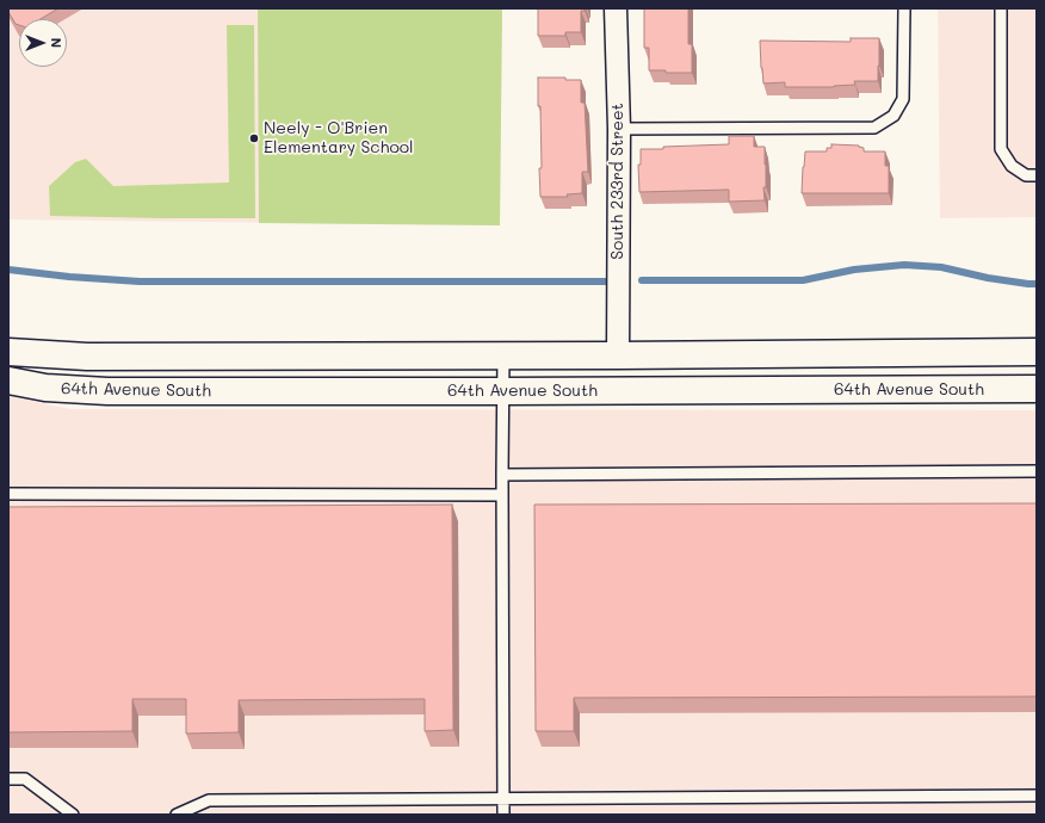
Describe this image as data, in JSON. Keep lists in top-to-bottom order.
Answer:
{
  "streets": {
    "street": ["South 233rd Street", "64th Avenue South"]
  },
  "crossings": [
    ["South 233rd Street", "64th Avenue South"]
  ],
  "places": ["Neely - O'Brien Elementary School"],
  "north": "right"
}
